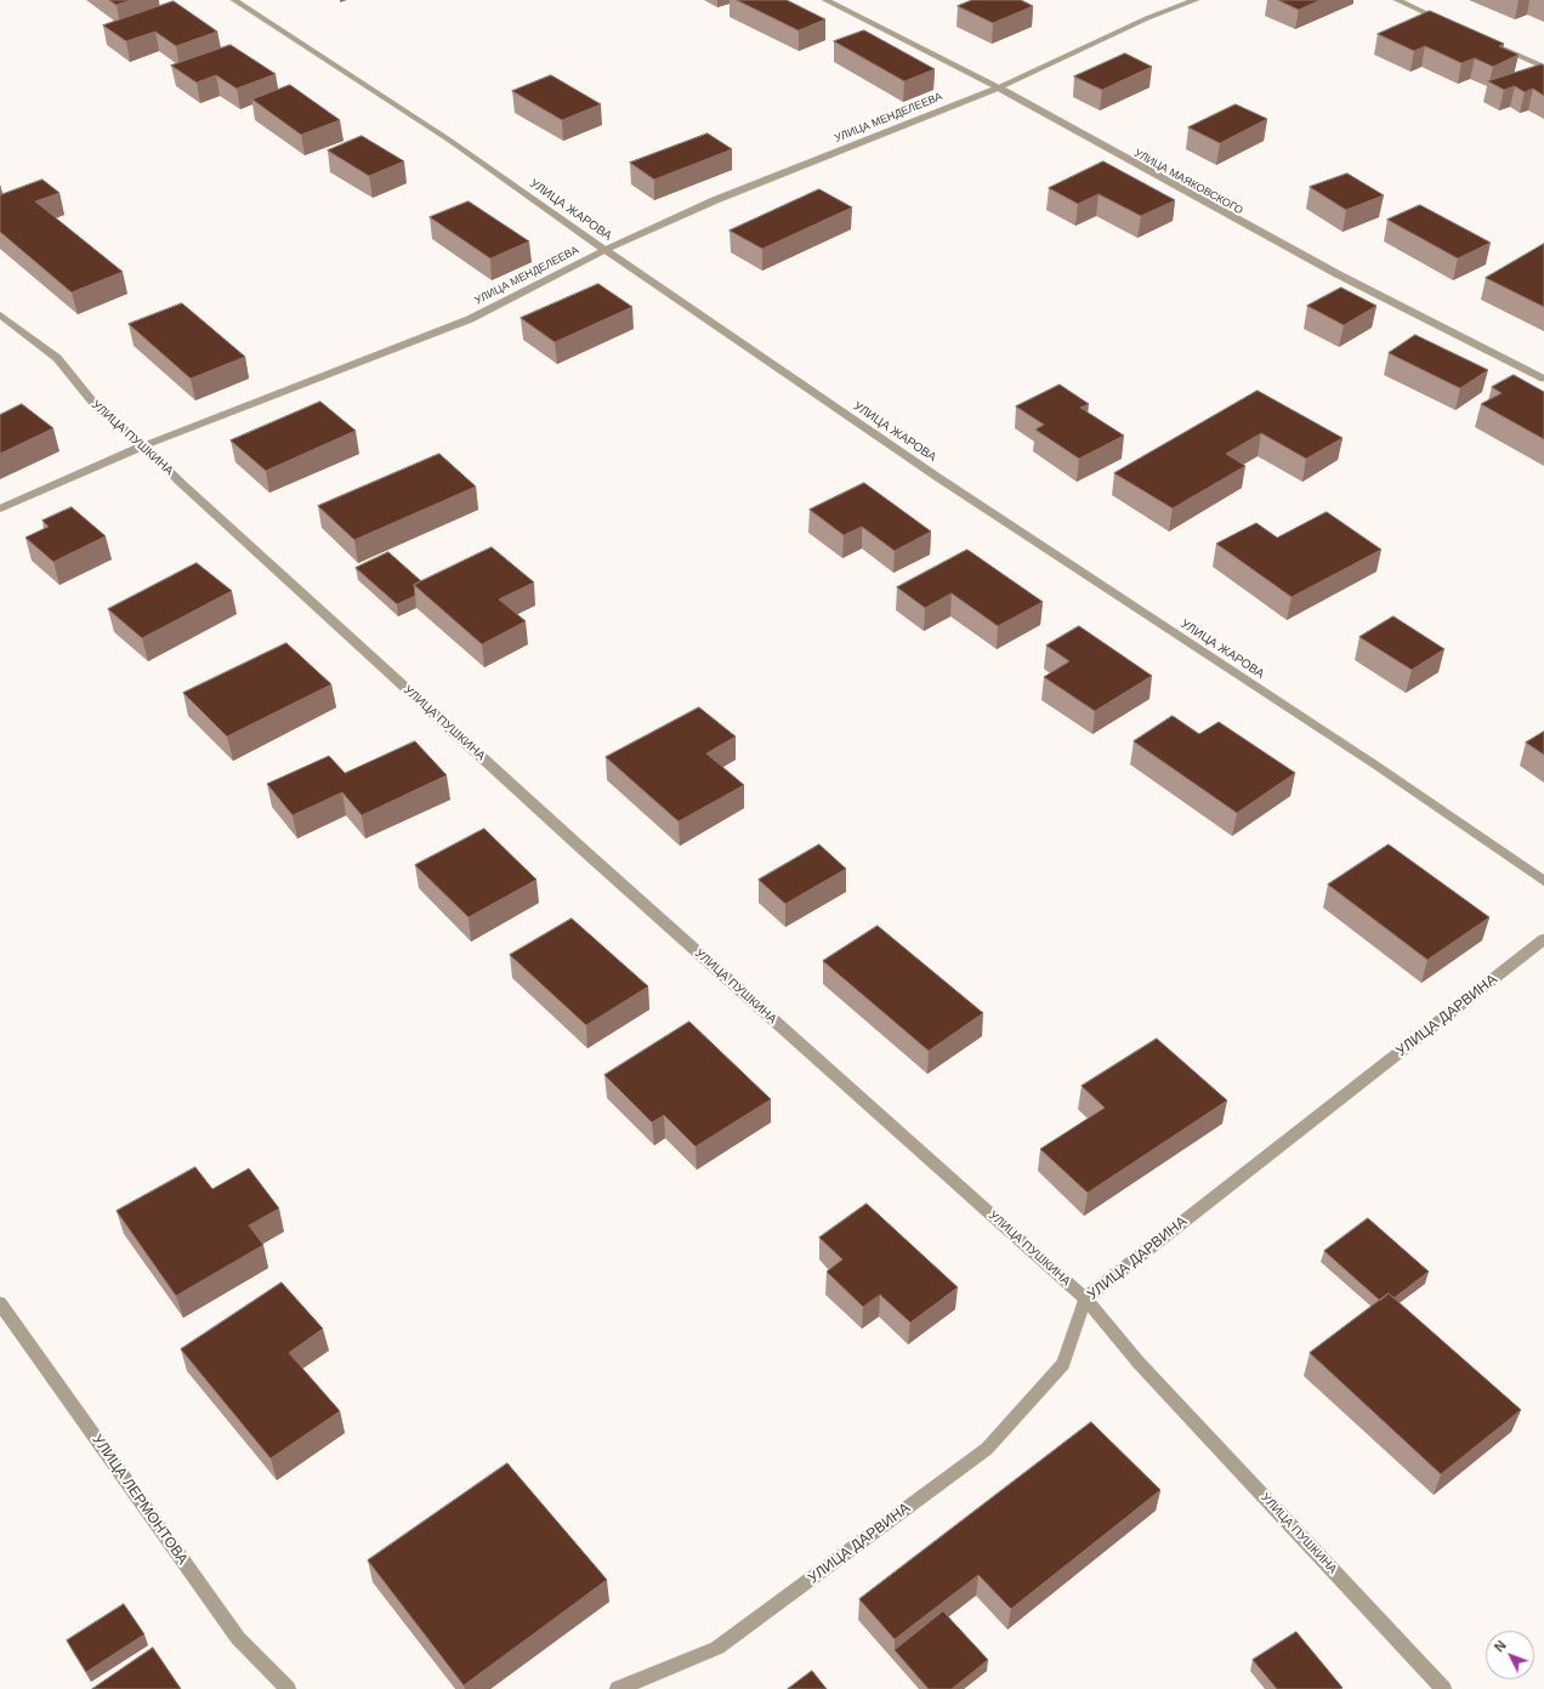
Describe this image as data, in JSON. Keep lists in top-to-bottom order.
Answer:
{
  "streets": {
    "street": [
      "УЛИЦА МЕНДЕЛЕЕВА",
      "УЛИЦА МАЯКОВСКОГО",
      "УЛИЦА ЖАРОВА",
      "УЛИЦА ПУШКИНА",
      "УЛИЦА ДАРВИНА",
      "УЛИЦА ЛЕРМОНТОВА"
    ]
  },
  "crossings": [
    ["УЛИЦА МЕНДЕЛЕЕВА", "УЛИЦА МАЯКОВСКОГО"],
    ["УЛИЦА МЕНДЕЛЕЕВА", "УЛИЦА ЖАРОВА"],
    ["УЛИЦА МЕНДЕЛЕЕВА", "УЛИЦА ПУШКИНА"],
    ["УЛИЦА ПУШКИНА", "УЛИЦА ДАРВИНА"]
  ],
  "north": "top left"
}
